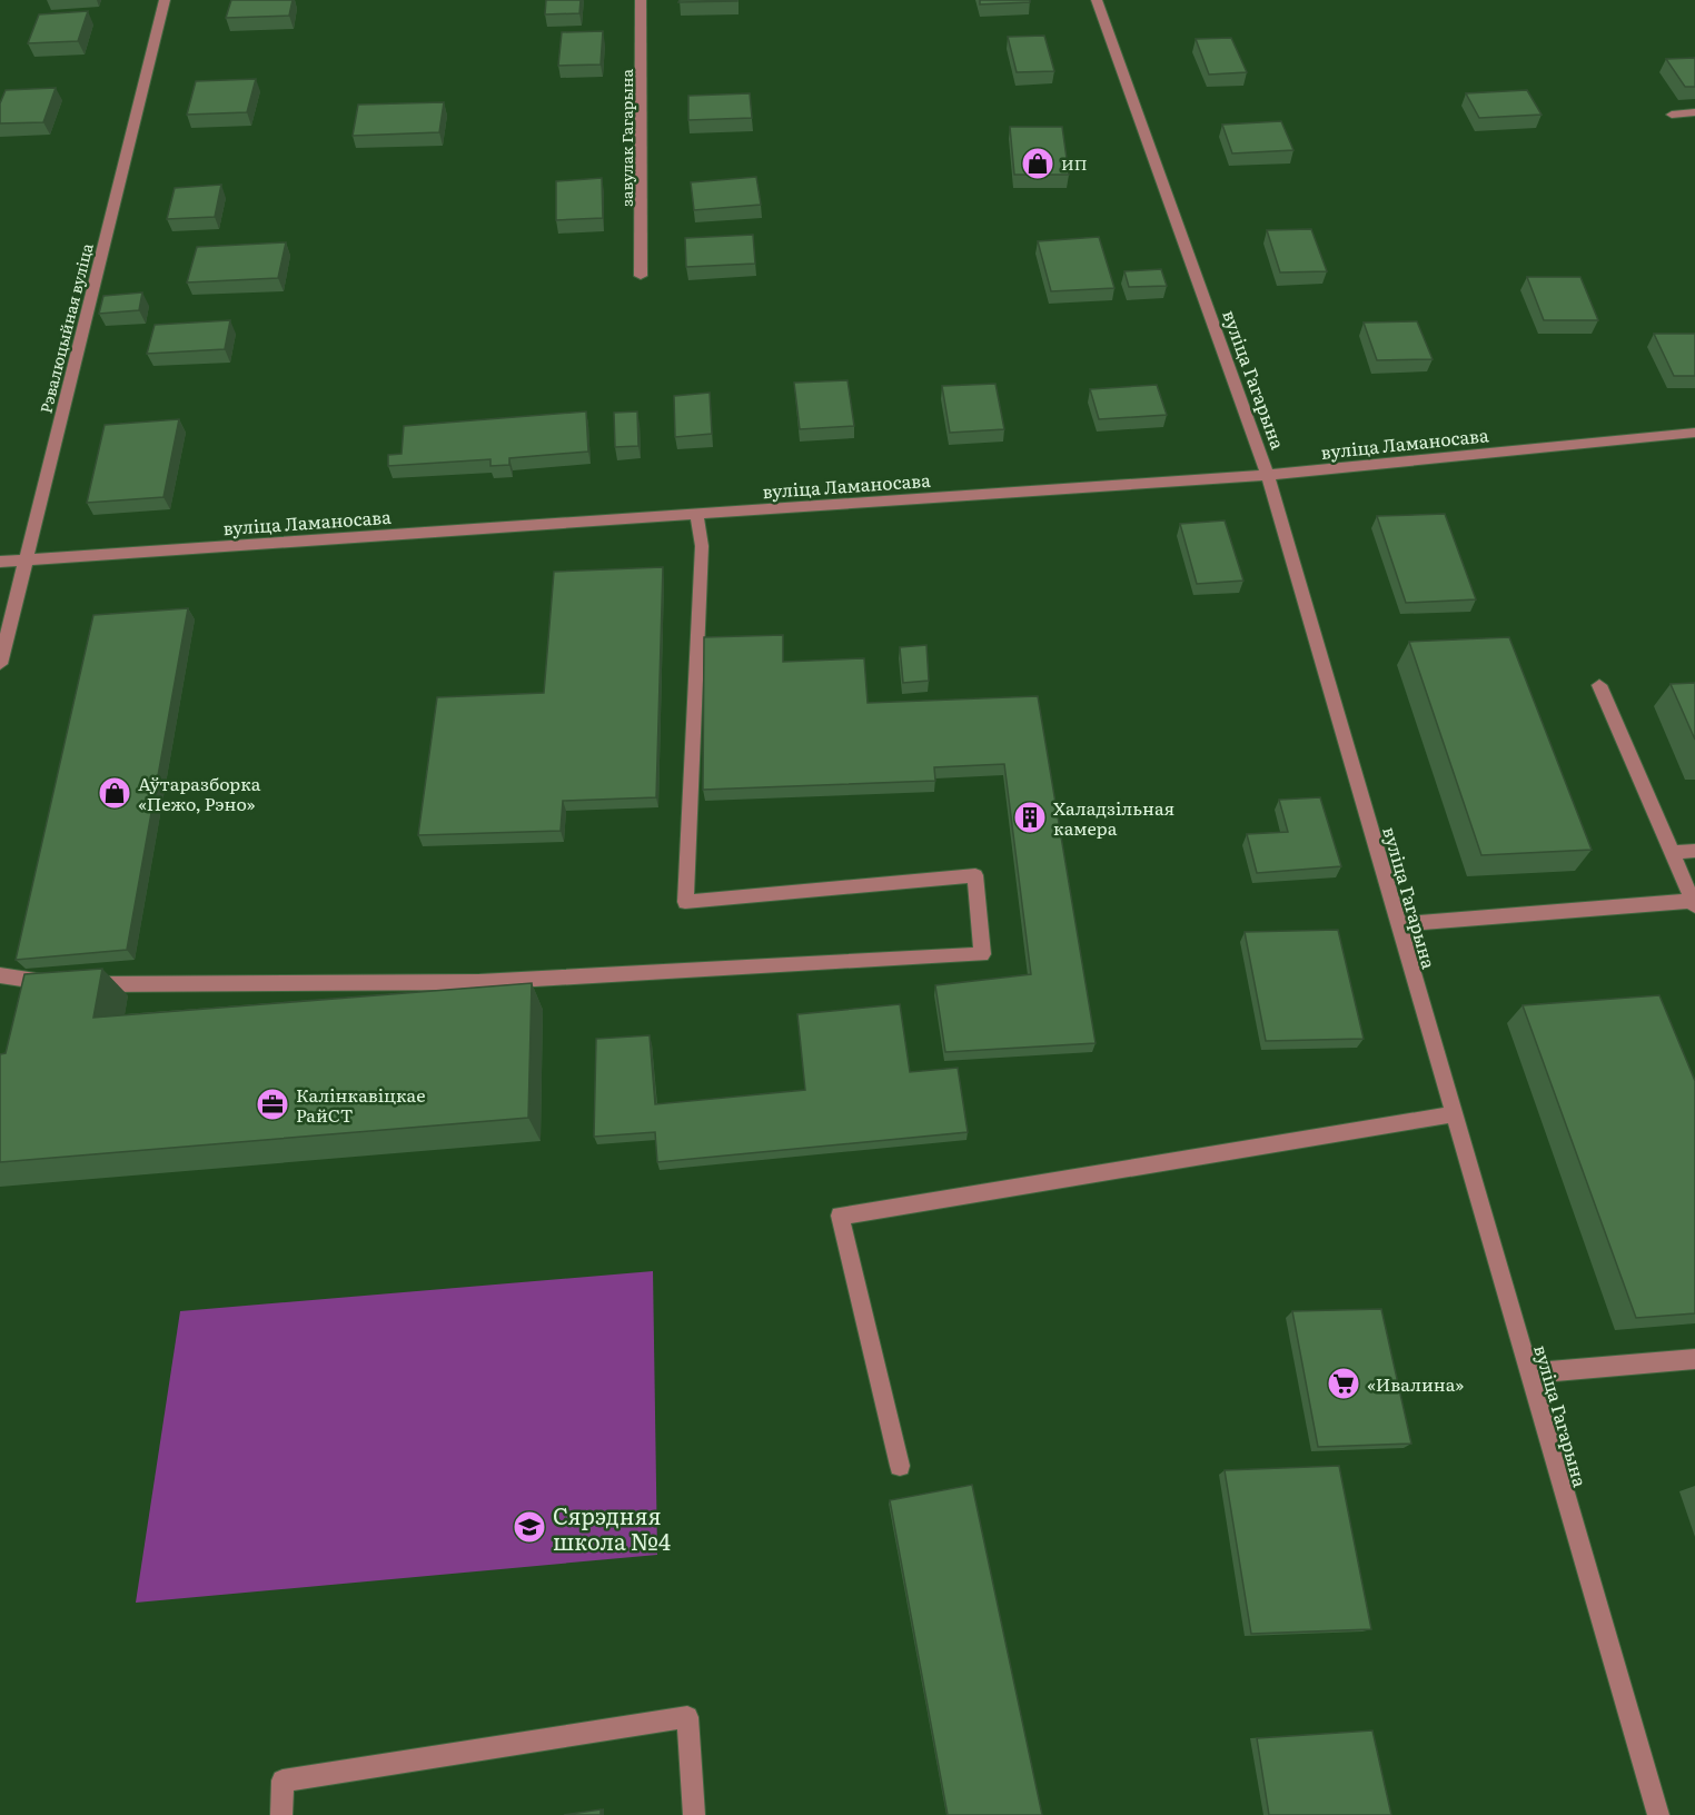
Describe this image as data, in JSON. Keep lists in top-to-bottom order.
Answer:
{
  "streets": {
    "street": [
      "завулак Гагарына",
      "Рэвалюцыйная вуліца",
      "вуліца Гагарына",
      "вуліца Ламаносава"
    ]
  },
  "crossings": [
    ["Рэвалюцыйная вуліца", "вуліца Ламаносава"],
    ["вуліца Гагарына", "вуліца Ламаносава"]
  ],
  "places": {
    "shop": ["ИП", "Аўтаразборка «Пежо, Рэно»"],
    "building": ["Халадзільная камера"],
    "office": ["Калінкавіцкае РайСТ"],
    "supermarket": ["«Ивалина»"],
    "school or university": ["Сярэдняя школа №4"]
  }
}
